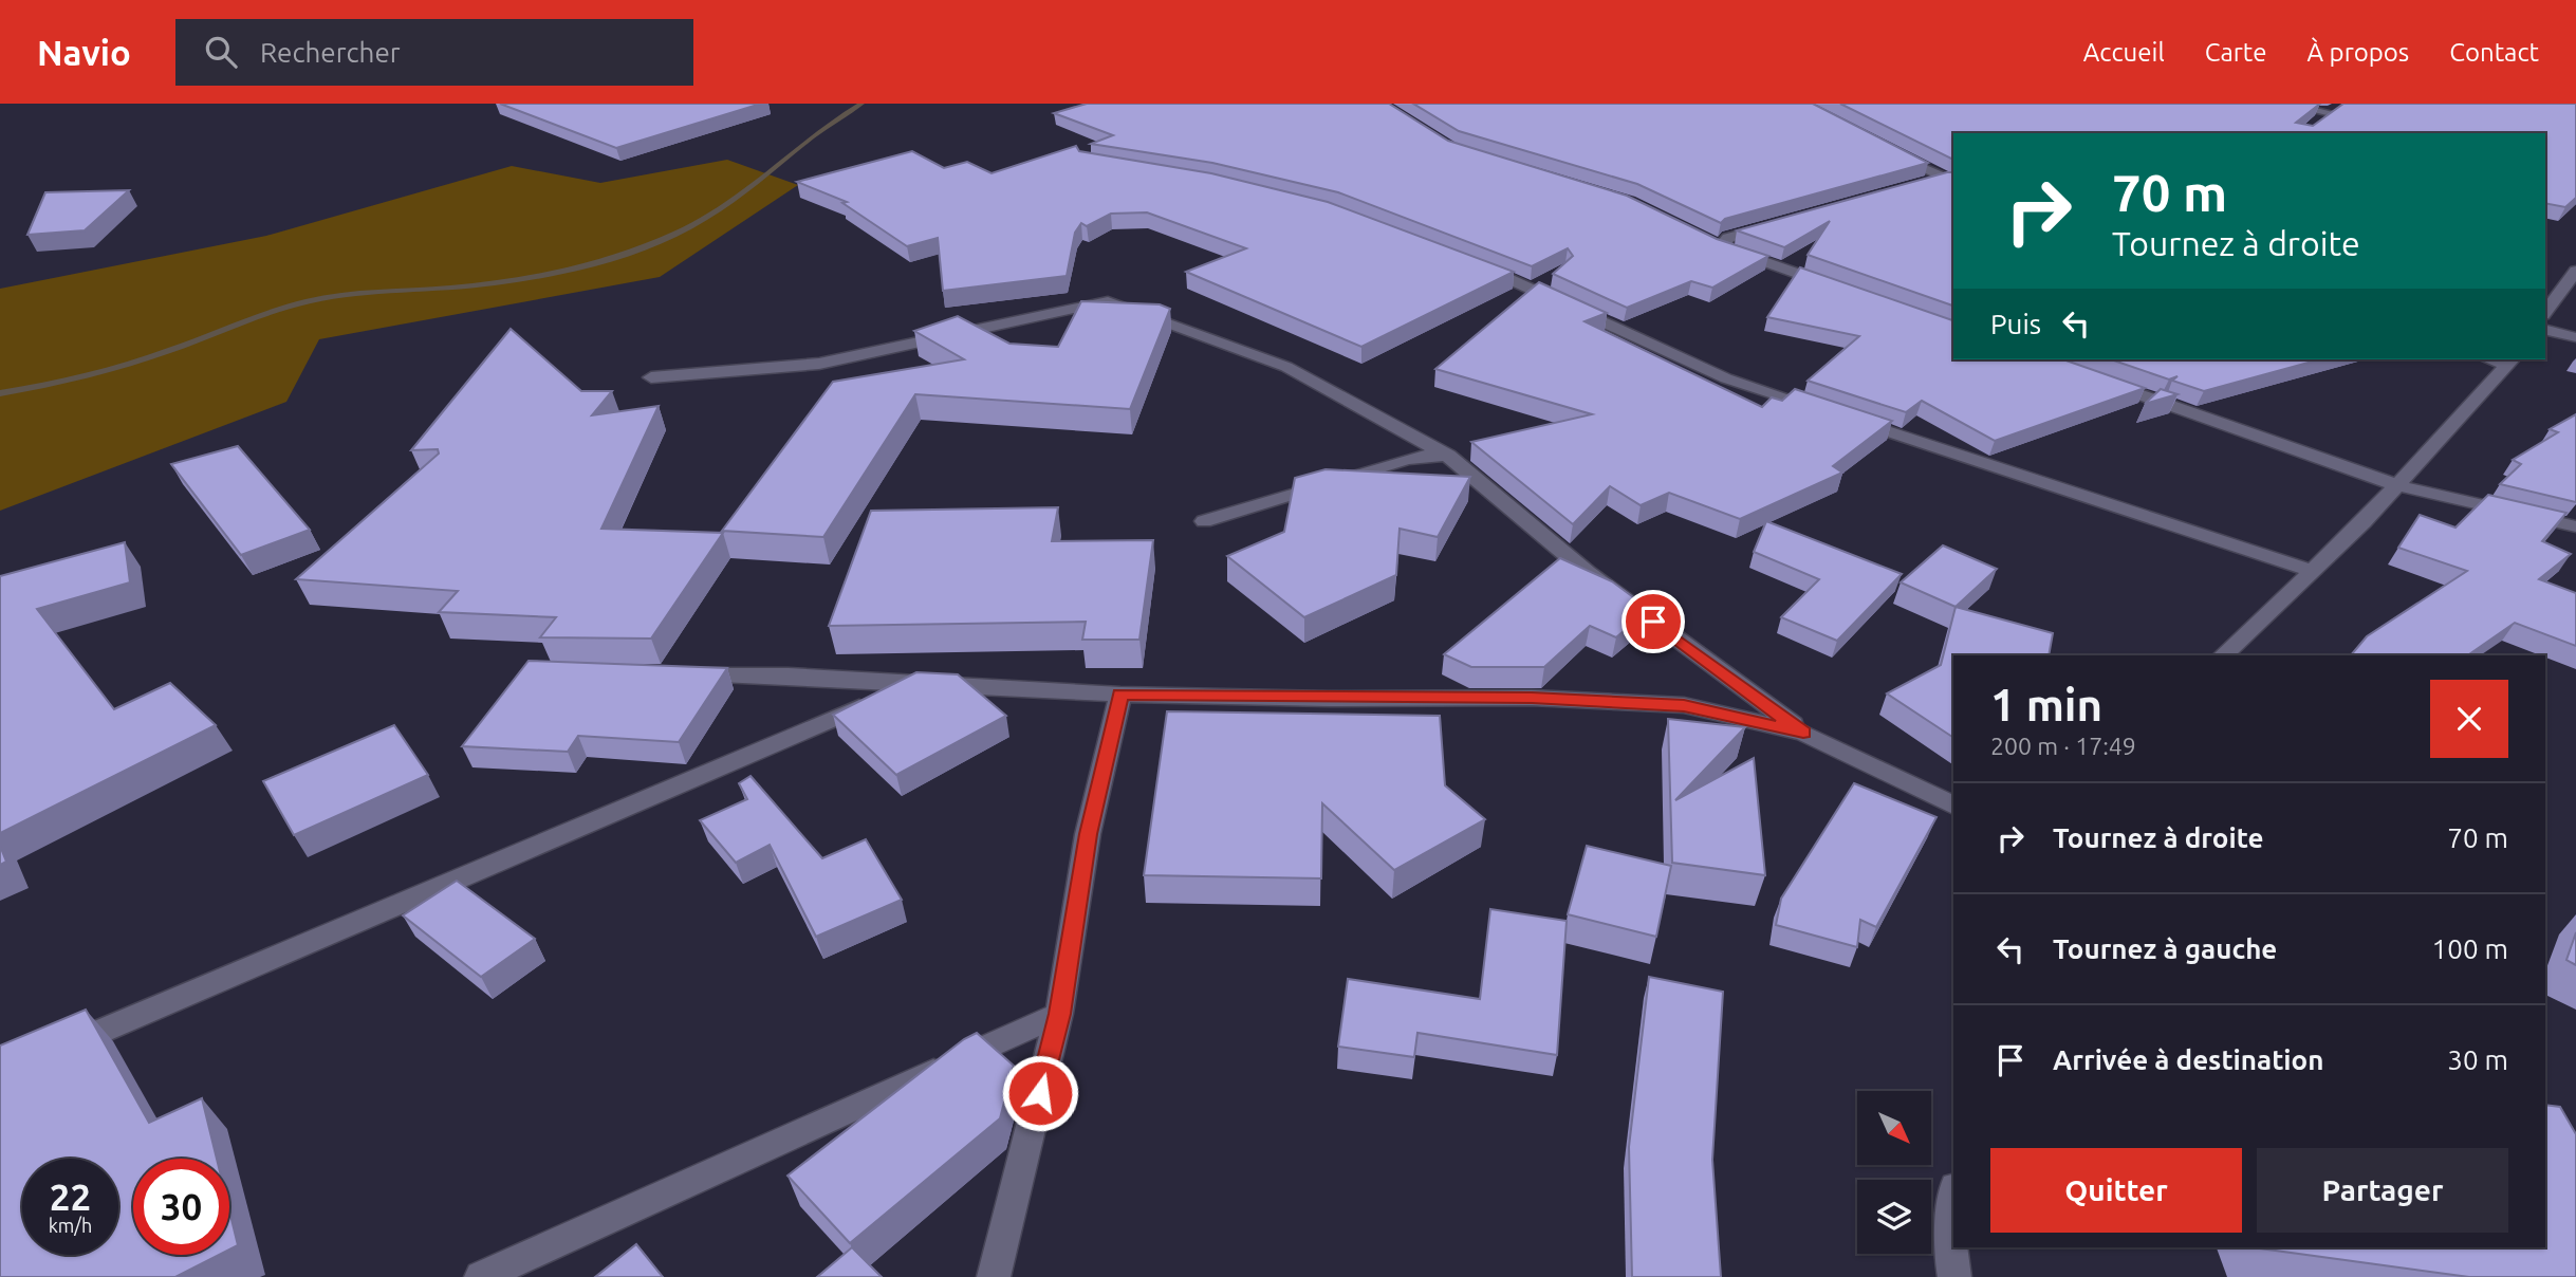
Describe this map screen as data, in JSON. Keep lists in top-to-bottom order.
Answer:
{
  "north": "bottom right",
  "page": {
    "header": "Navio",
    "search": "Rechercher",
    "nav": [
      "Accueil",
      "Carte",
      "À propos",
      "Contact"
    ],
    "turn": ["70 m", "Tournez à droite"],
    "then": "Puis",
    "heading": ["1 min", "200 m · 17:49"],
    "list": [
      {
        "name": "Tournez à droite",
        "value": "70 m"
      },
      {
        "name": "Tournez à gauche",
        "value": "100 m"
      },
      {
        "name": "Arrivée à destination",
        "value": "30 m"
      }
    ],
    "buttons": ["Quitter", "Partager"],
    "speed": "22 km/h",
    "limit": "30"
  }
}
